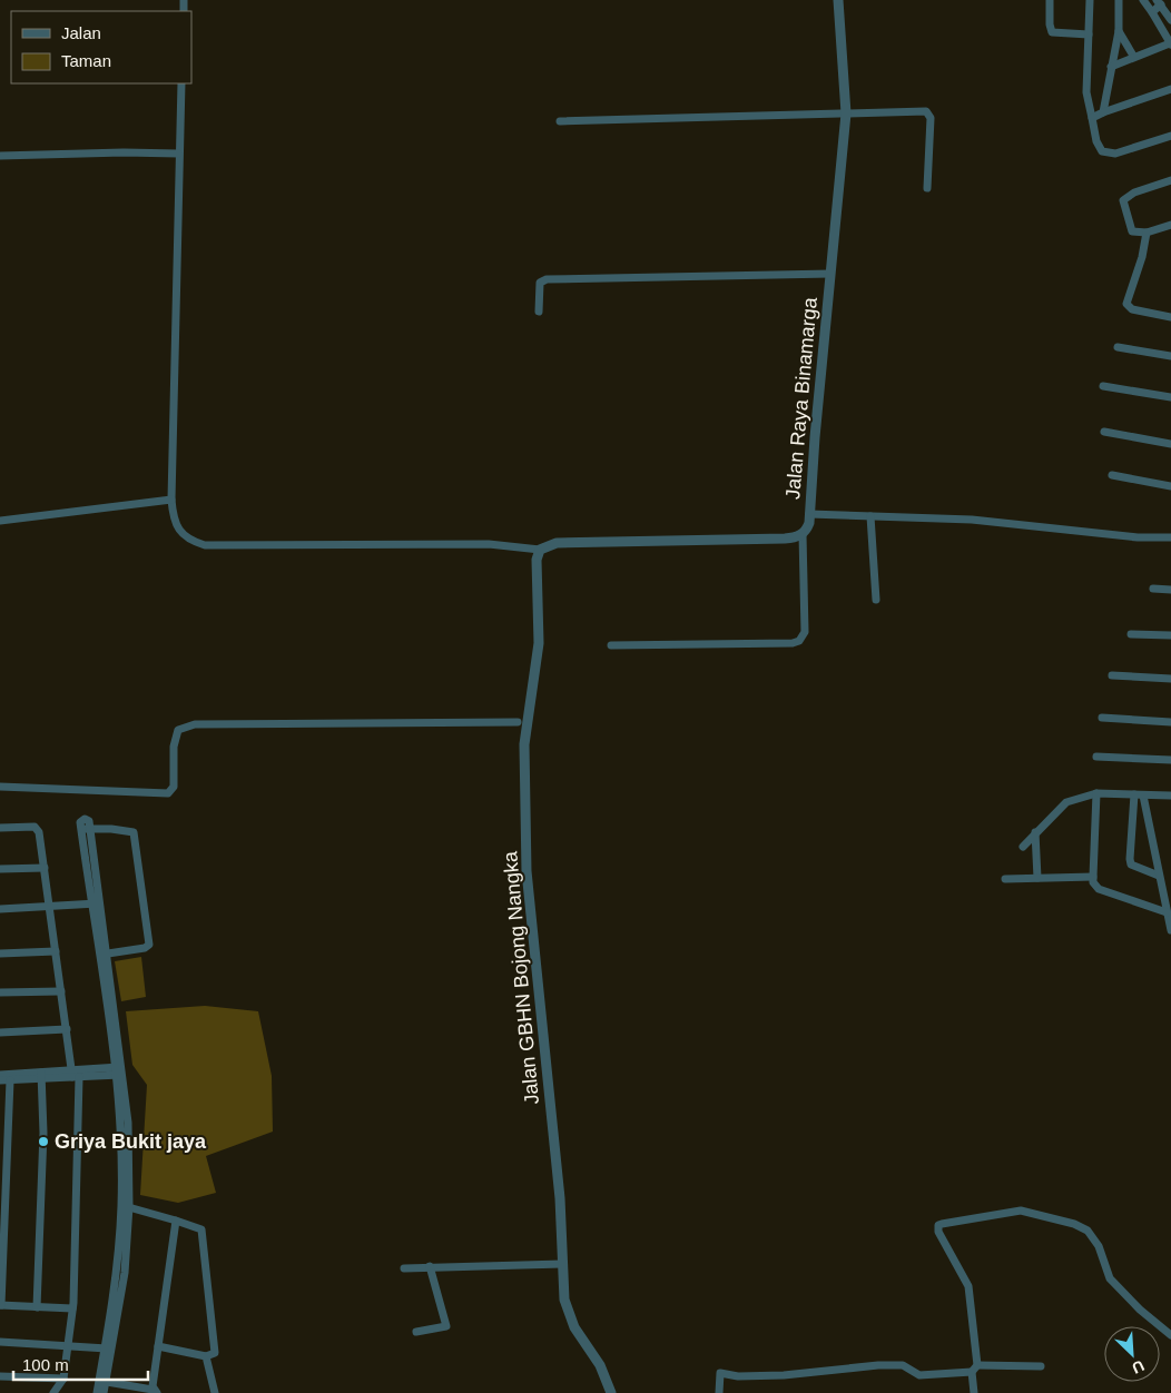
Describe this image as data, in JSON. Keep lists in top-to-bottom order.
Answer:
{
  "streets": {
    "street": ["Jalan Raya Binamarga", "Jalan GBHN Bojong Nangka"]
  },
  "places": ["Griya Bukit jaya"],
  "legend": ["Jalan", "Taman"],
  "scale_bar": "100 m",
  "north": "bottom right"
}
